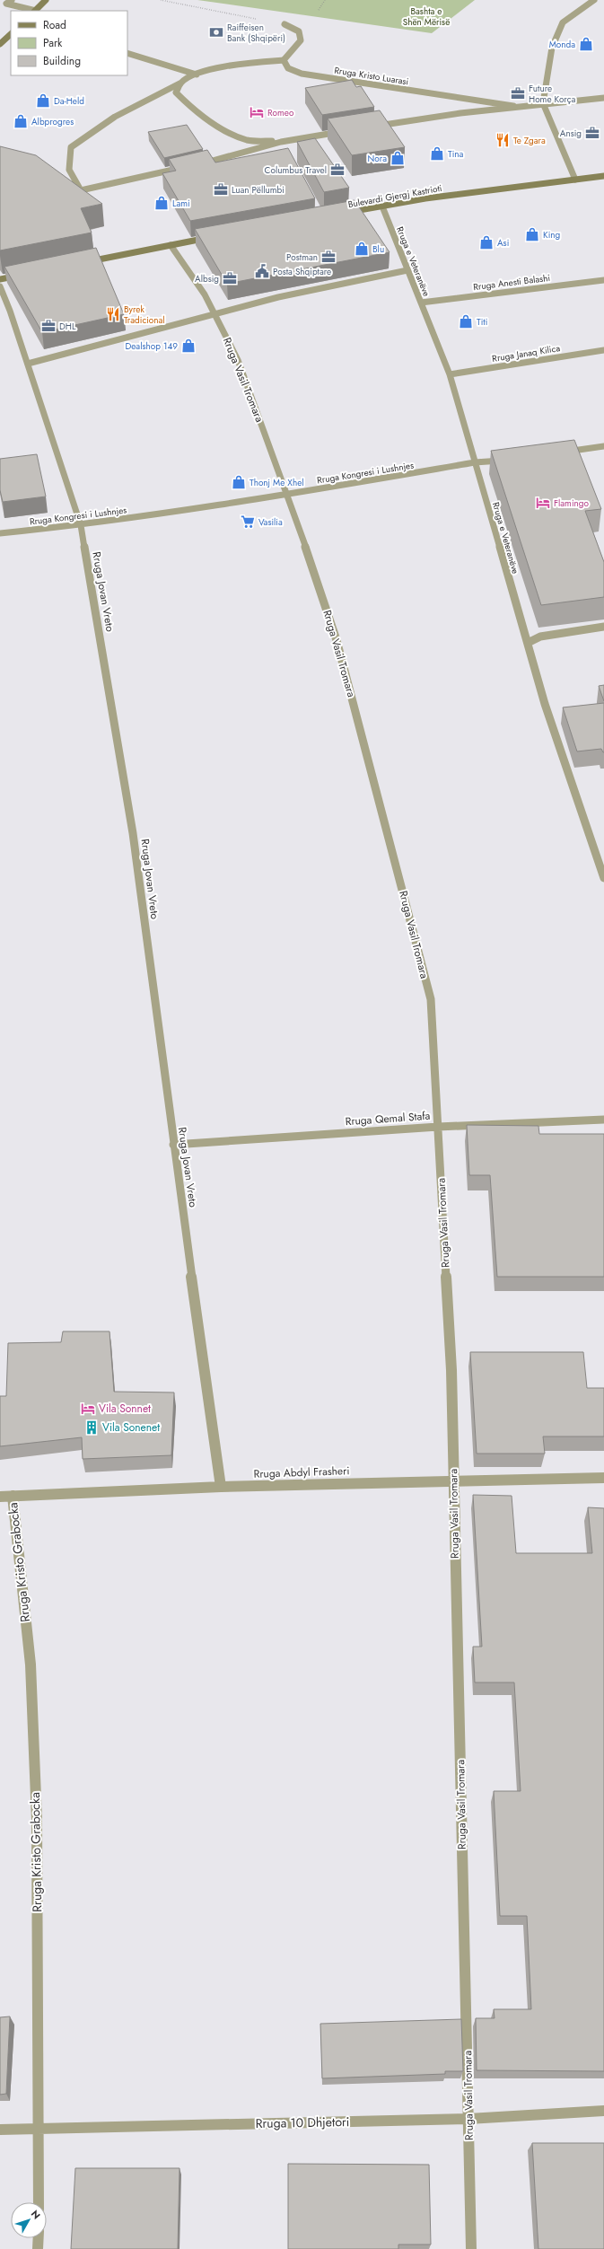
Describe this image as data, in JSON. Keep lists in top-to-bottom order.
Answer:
{
  "streets": {
    "main road": ["Bulevardi Gjergj Kastrioti"],
    "street": [
      "Rruga Kristo Luarasi",
      "Rruga e Veteranëve",
      "Rruga Anesti Balashi",
      "Rruga Janaq Kilica",
      "Rruga Vasil Tromara",
      "Rruga Kongresi i Lushnjes",
      "Rruga Jovan Vreto",
      "Rruga Qemal Stafa",
      "Rruga Abdyl Frasheri",
      "Rruga Kristo Grabocka",
      "Rruga 10 Dhjetori"
    ]
  },
  "crossings": [
    ["Bulevardi Gjergj Kastrioti", "Rruga e Veteranëve"],
    ["Rruga e Veteranëve", "Rruga Anesti Balashi"],
    ["Rruga e Veteranëve", "Rruga Janaq Kilica"],
    ["Rruga e Veteranëve", "Rruga Kongresi i Lushnjes"],
    ["Rruga Vasil Tromara", "Rruga Kongresi i Lushnjes"],
    ["Rruga Vasil Tromara", "Rruga Qemal Stafa"],
    ["Rruga Vasil Tromara", "Rruga Abdyl Frasheri"],
    ["Rruga Vasil Tromara", "Rruga 10 Dhjetori"],
    ["Rruga Kongresi i Lushnjes", "Rruga Jovan Vreto"],
    ["Rruga Jovan Vreto", "Rruga Qemal Stafa"],
    ["Rruga Jovan Vreto", "Rruga Abdyl Frasheri"],
    ["Rruga Abdyl Frasheri", "Rruga Kristo Grabocka"],
    ["Rruga Kristo Grabocka", "Rruga 10 Dhjetori"]
  ],
  "parks": ["Bashta e Shën Mërisë"],
  "places": {
    "bank": ["Raiffeisen Bank (Shqipëri)"],
    "shop": [
      "Monda",
      "Da-Held",
      "Albprogres",
      "Tina",
      "Nora",
      "Lami",
      "King",
      "Asi",
      "Blu",
      "Titi",
      "Dealshop 149",
      "Thonj Me Xhel"
    ],
    "office": [
      "Future Home Korça",
      "Ansig",
      "Columbus Travel",
      "Luan Pëllumbi",
      "Postman",
      "Albsig",
      "DHL"
    ],
    "hotel": ["Romeo", "Flamingo", "Vila Sonnet"],
    "restaurant": ["Te Zgara", "Byrek Tradicional"],
    "public building": ["Posta Shqiptare"],
    "supermarket": ["Vasilia"],
    "building": ["Vila Sonenet"]
  },
  "legend": ["Road", "Park", "Building"],
  "north": "top right"
}
